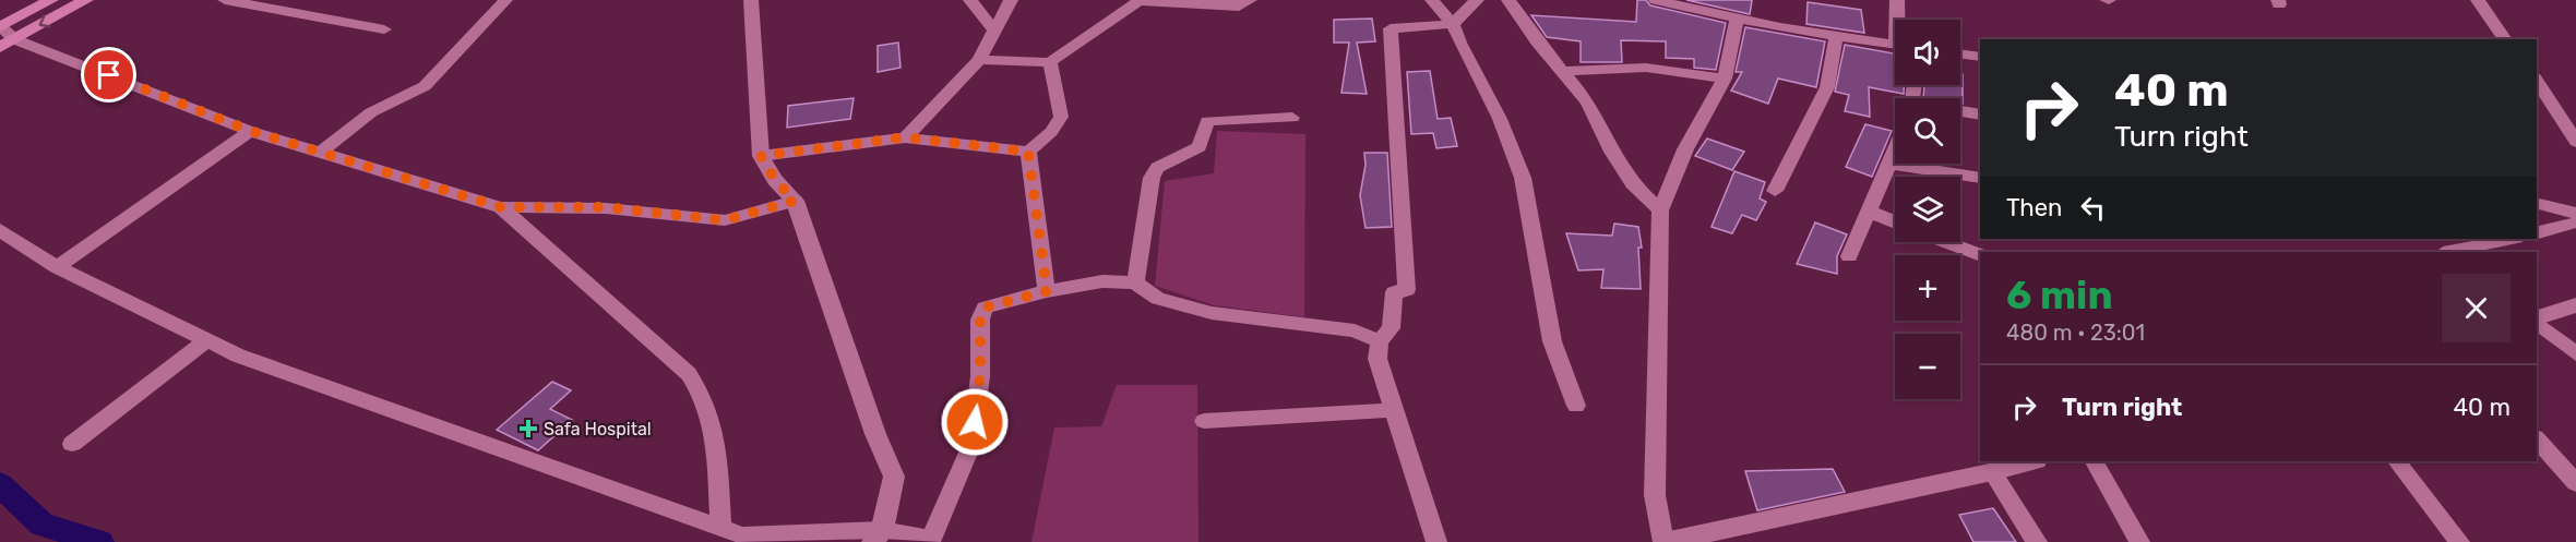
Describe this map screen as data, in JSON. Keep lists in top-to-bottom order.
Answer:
{
  "places": {
    "health": ["Safa Hospital"]
  },
  "page": {
    "map_buttons": ["+", "−"],
    "turn": ["40 m", "Turn right"],
    "then": "Then",
    "heading": ["6 min", "480 m · 23:01"],
    "list": [
      {
        "name": "Turn right",
        "value": "40 m"
      }
    ]
  }
}
